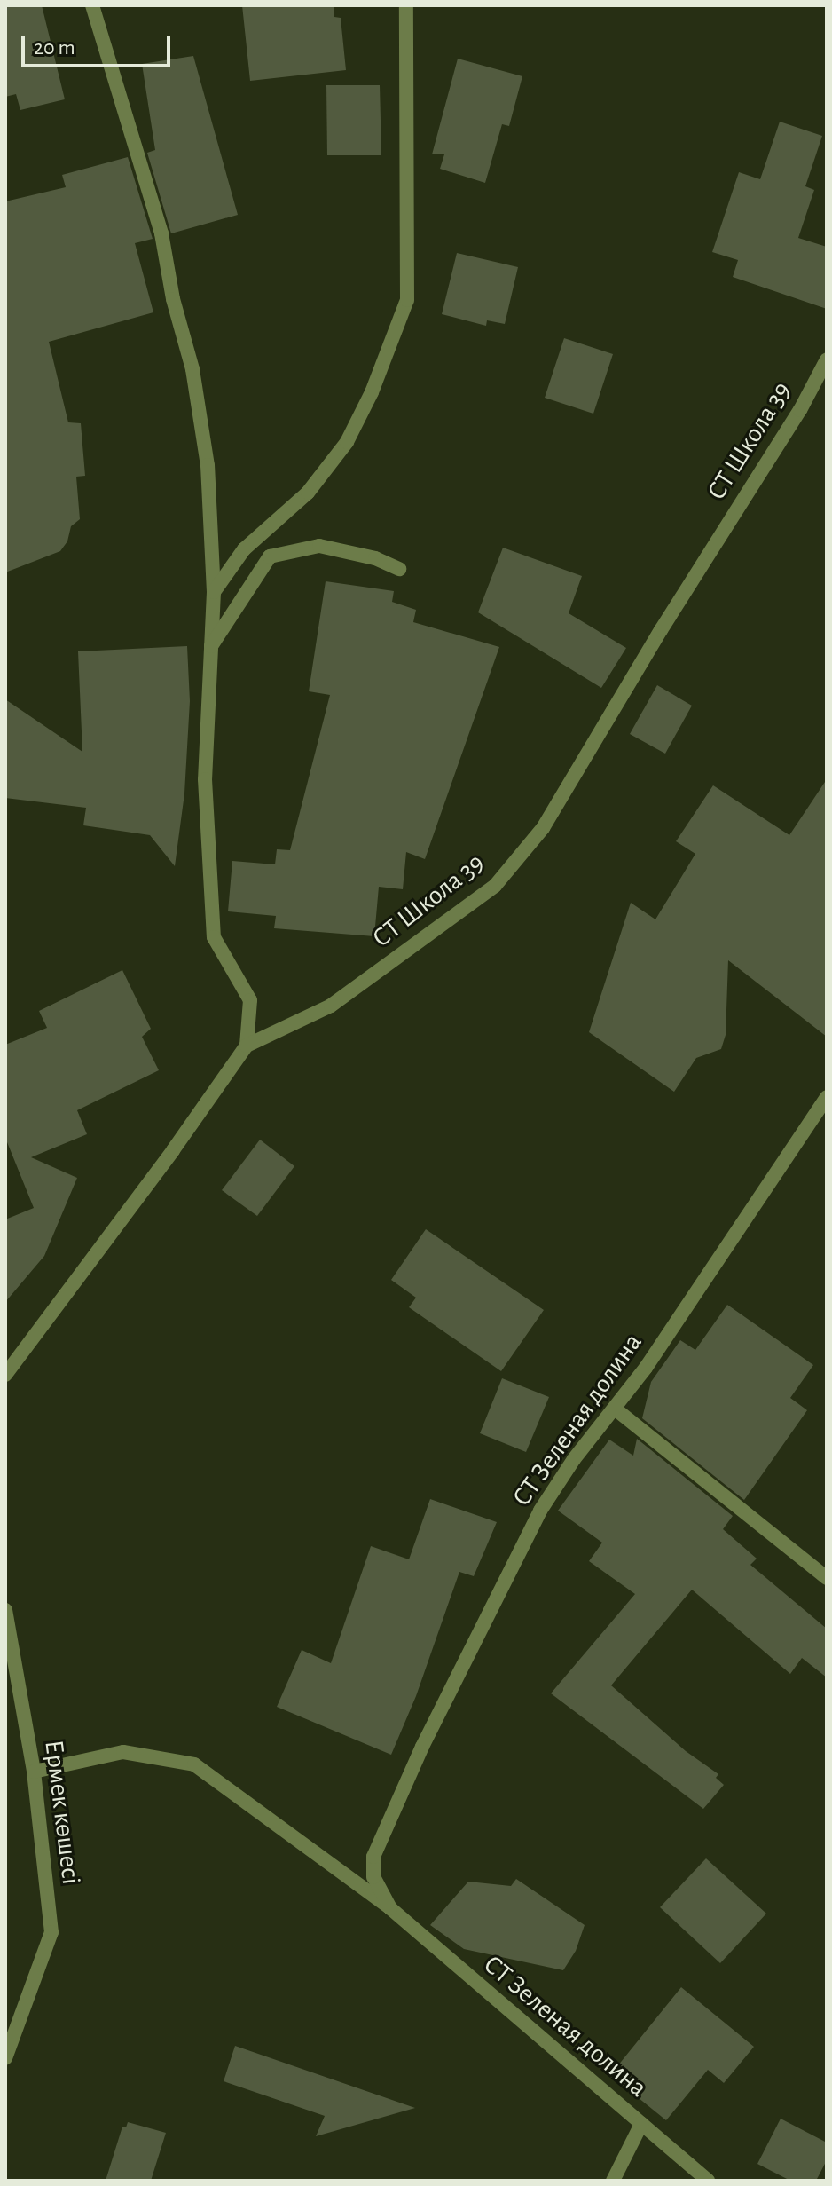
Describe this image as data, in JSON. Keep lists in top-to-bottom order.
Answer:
{
  "streets": {
    "street": ["СТ Школа 39", "СТ Зеленая долина", "Ермек көшесі"]
  },
  "crossings": [
    ["СТ Зеленая долина", "Ермек көшесі"]
  ],
  "scale_bar": "20 m"
}
